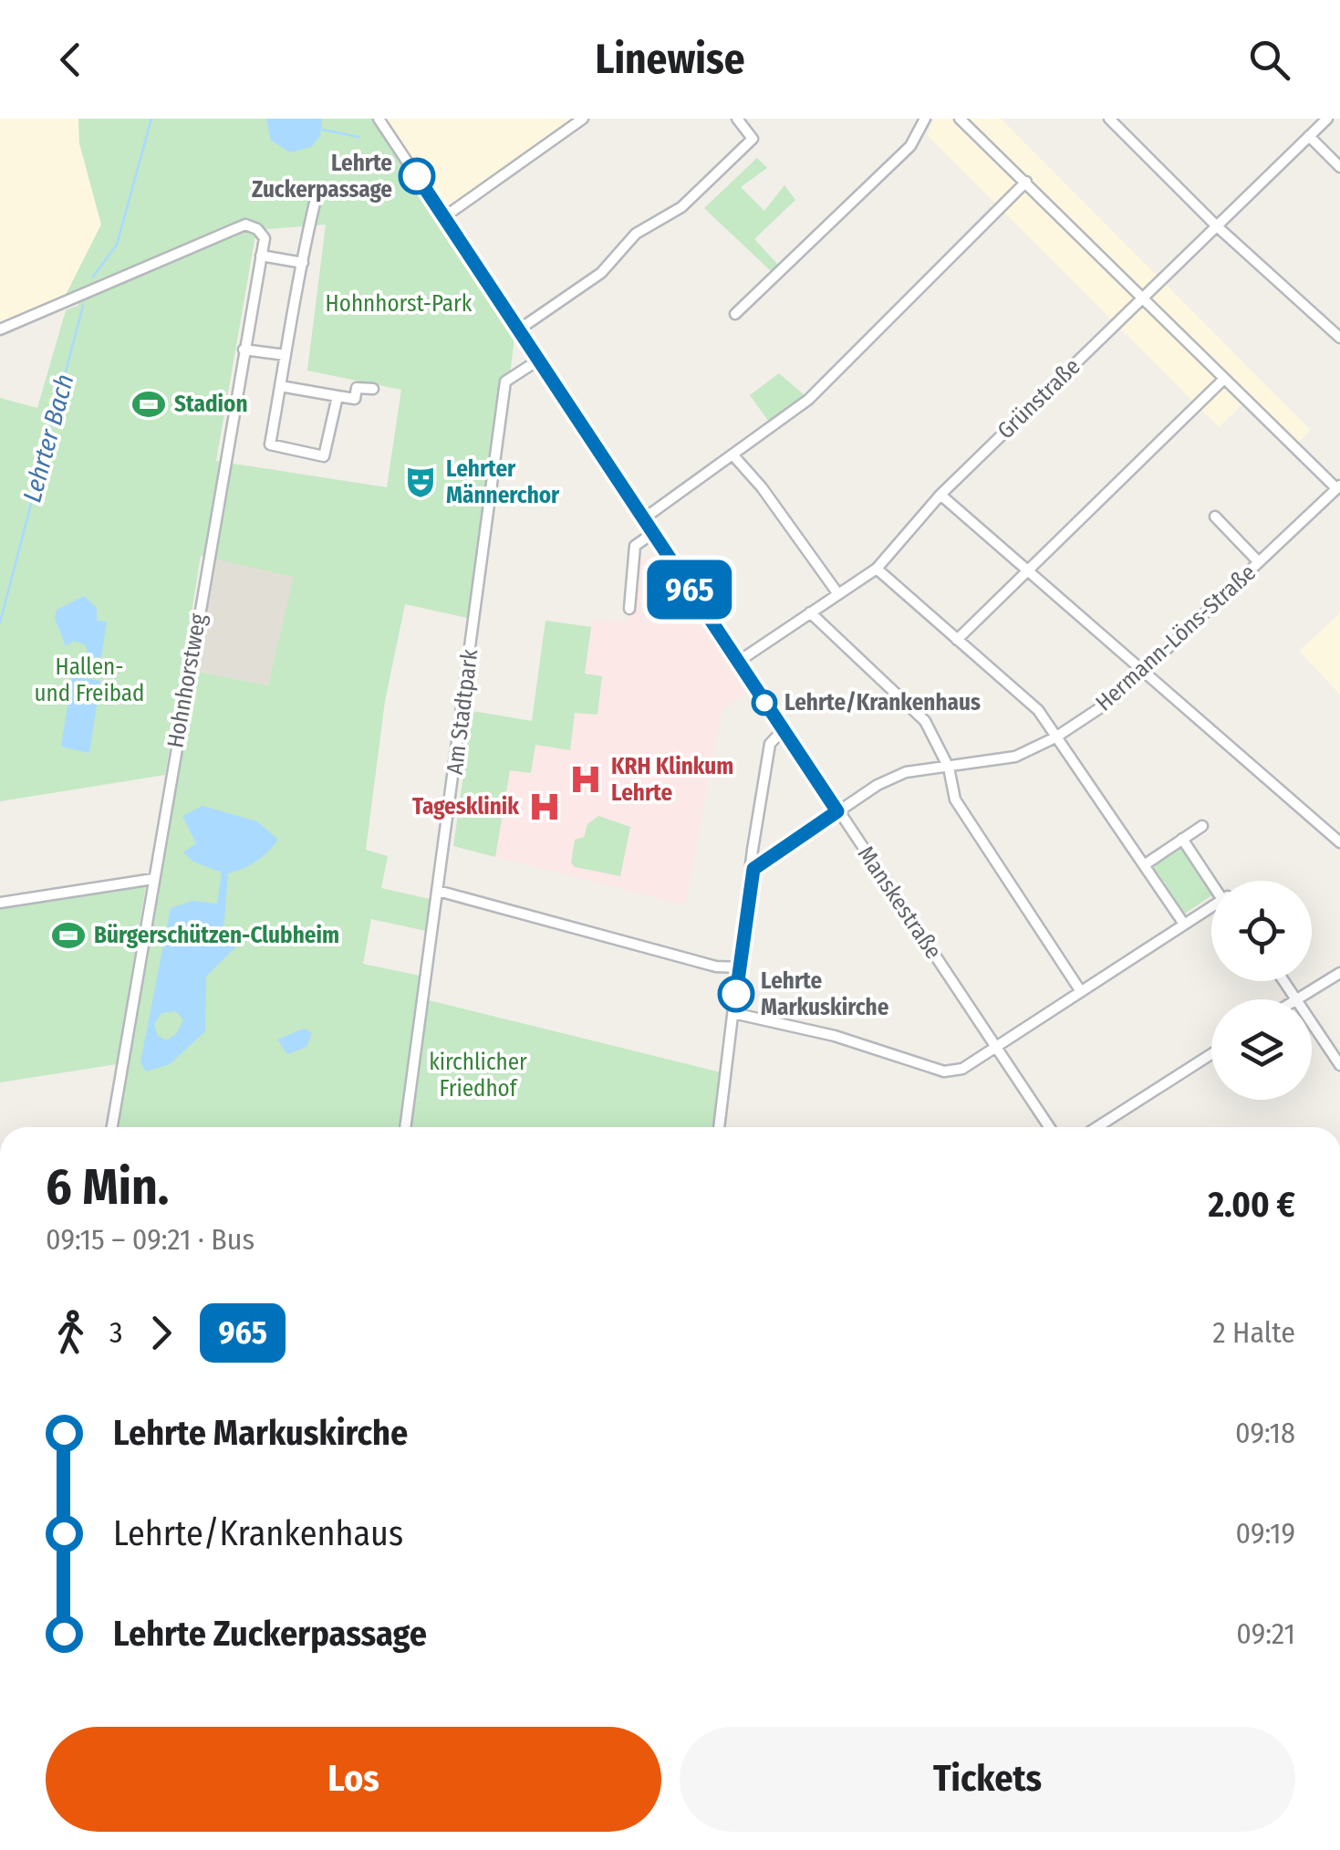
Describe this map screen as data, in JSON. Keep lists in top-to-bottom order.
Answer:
{
  "streets": {
    "street": [
      "Grünstraße",
      "Hermann-Löns-Straße",
      "Hohnhorstweg",
      "Am Stadtpark",
      "Manskestraße"
    ]
  },
  "crossings": [
    ["Grünstraße", "Manskestraße"],
    ["Hermann-Löns-Straße", "Manskestraße"],
    ["Am Stadtpark", "Manskestraße"]
  ],
  "water": ["Lehrter Bach"],
  "parks": ["Hohnhorst-Park", "Hallen- und Freibad", "kirchlicher Friedhof"],
  "places": {
    "other": ["Lehrte Zuckerpassage", "Lehrte/Krankenhaus", "Lehrte Markuskirche"],
    "sports": ["Stadion", "Bürgerschützen-Clubheim"],
    "theatre": ["Lehrter Männerchor"],
    "hospital": ["KRH Klinkum Lehrte", "Tagesklinik"]
  },
  "lines": ["bus line 965"],
  "page": {
    "header": "Linewise",
    "on_map": "965",
    "heading": ["6 Min.", "09:15 – 09:21 · Bus", "2.00 €"],
    "legs": ["3", "965", "2 Halte"],
    "list": [
      {
        "name": "Lehrte Markuskirche",
        "value": "09:18"
      },
      {
        "name": "Lehrte/Krankenhaus",
        "value": "09:19"
      },
      {
        "name": "Lehrte Zuckerpassage",
        "value": "09:21"
      }
    ],
    "buttons": ["Los", "Tickets"]
  }
}
